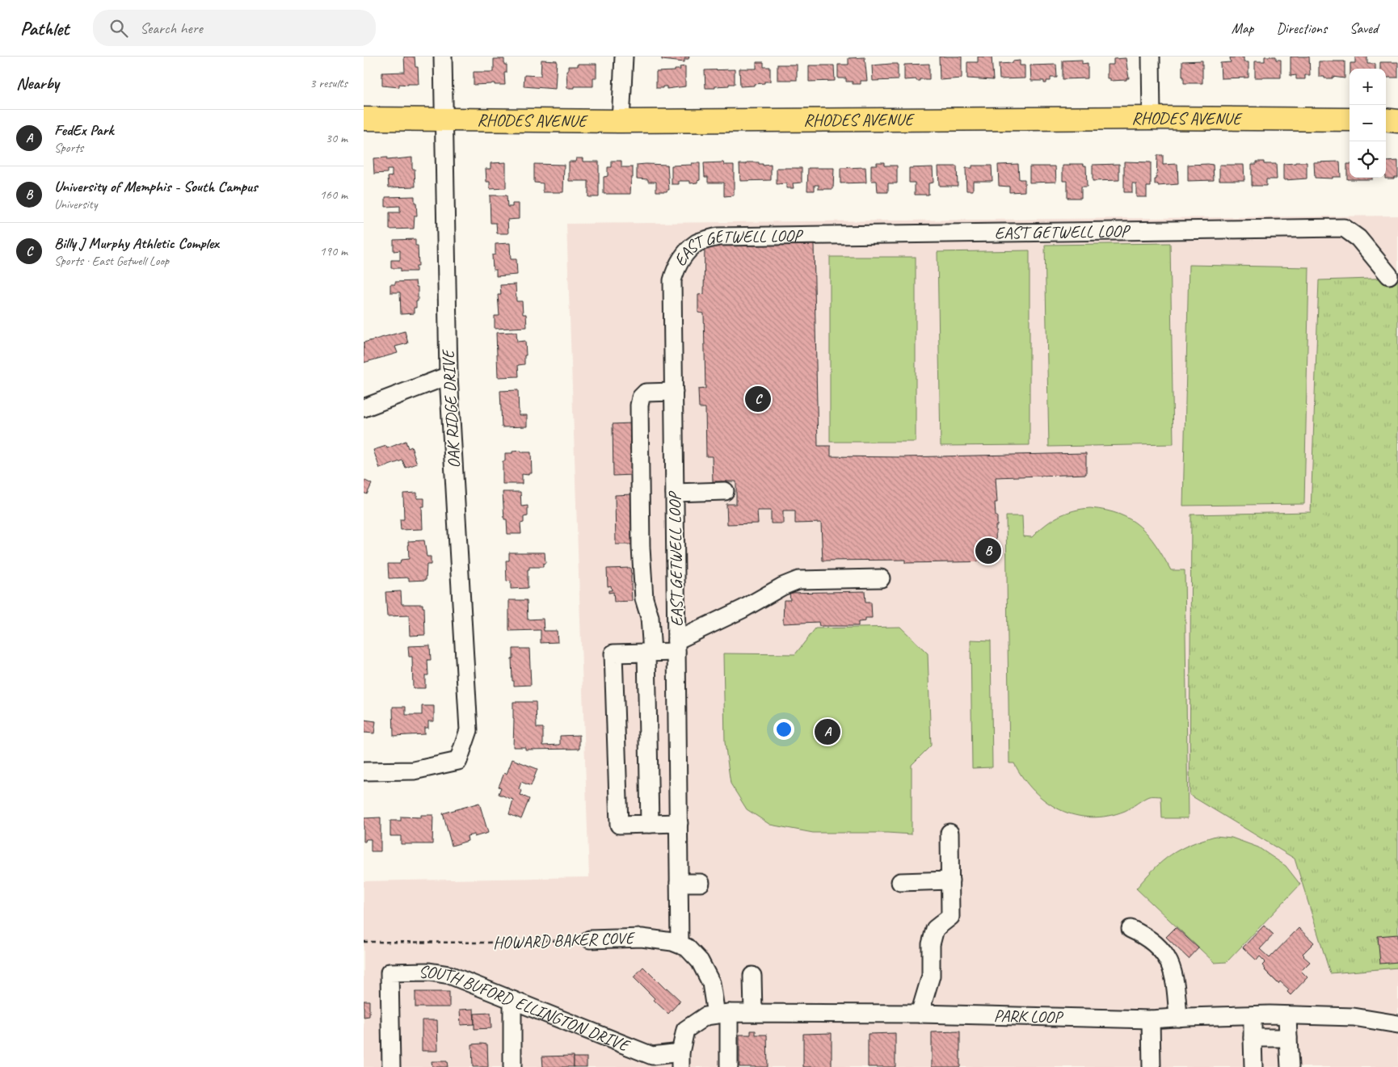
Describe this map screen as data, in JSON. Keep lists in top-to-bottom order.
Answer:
{
  "streets": {
    "main road": ["RHODES AVENUE"],
    "street": [
      "EAST GETWELL LOOP",
      "OAK RIDGE DRIVE",
      "HOWARD BAKER COVE",
      "SOUTH BUFORD ELLINGTON DRIVE",
      "PARK LOOP"
    ]
  },
  "crossings": [
    ["RHODES AVENUE", "OAK RIDGE DRIVE"],
    ["EAST GETWELL LOOP", "HOWARD BAKER COVE"],
    ["HOWARD BAKER COVE", "PARK LOOP"],
    ["SOUTH BUFORD ELLINGTON DRIVE", "PARK LOOP"]
  ],
  "page": {
    "header": "Pathlet",
    "search": "Search here",
    "nav": ["Map", "Directions", "Saved"],
    "heading": ["Nearby", "3 results"],
    "map_buttons": ["+", "−"],
    "list": [
      {
        "mark": "A",
        "name": "FedEx Park",
        "note": "Sports",
        "value": "30 m"
      },
      {
        "mark": "B",
        "name": "University of Memphis - South Campus",
        "note": "University",
        "value": "160 m"
      },
      {
        "mark": "C",
        "name": "Billy J Murphy Athletic Complex",
        "note": "Sports · East Getwell Loop",
        "value": "190 m"
      }
    ],
    "pins": ["C", "B", "A"]
  }
}
